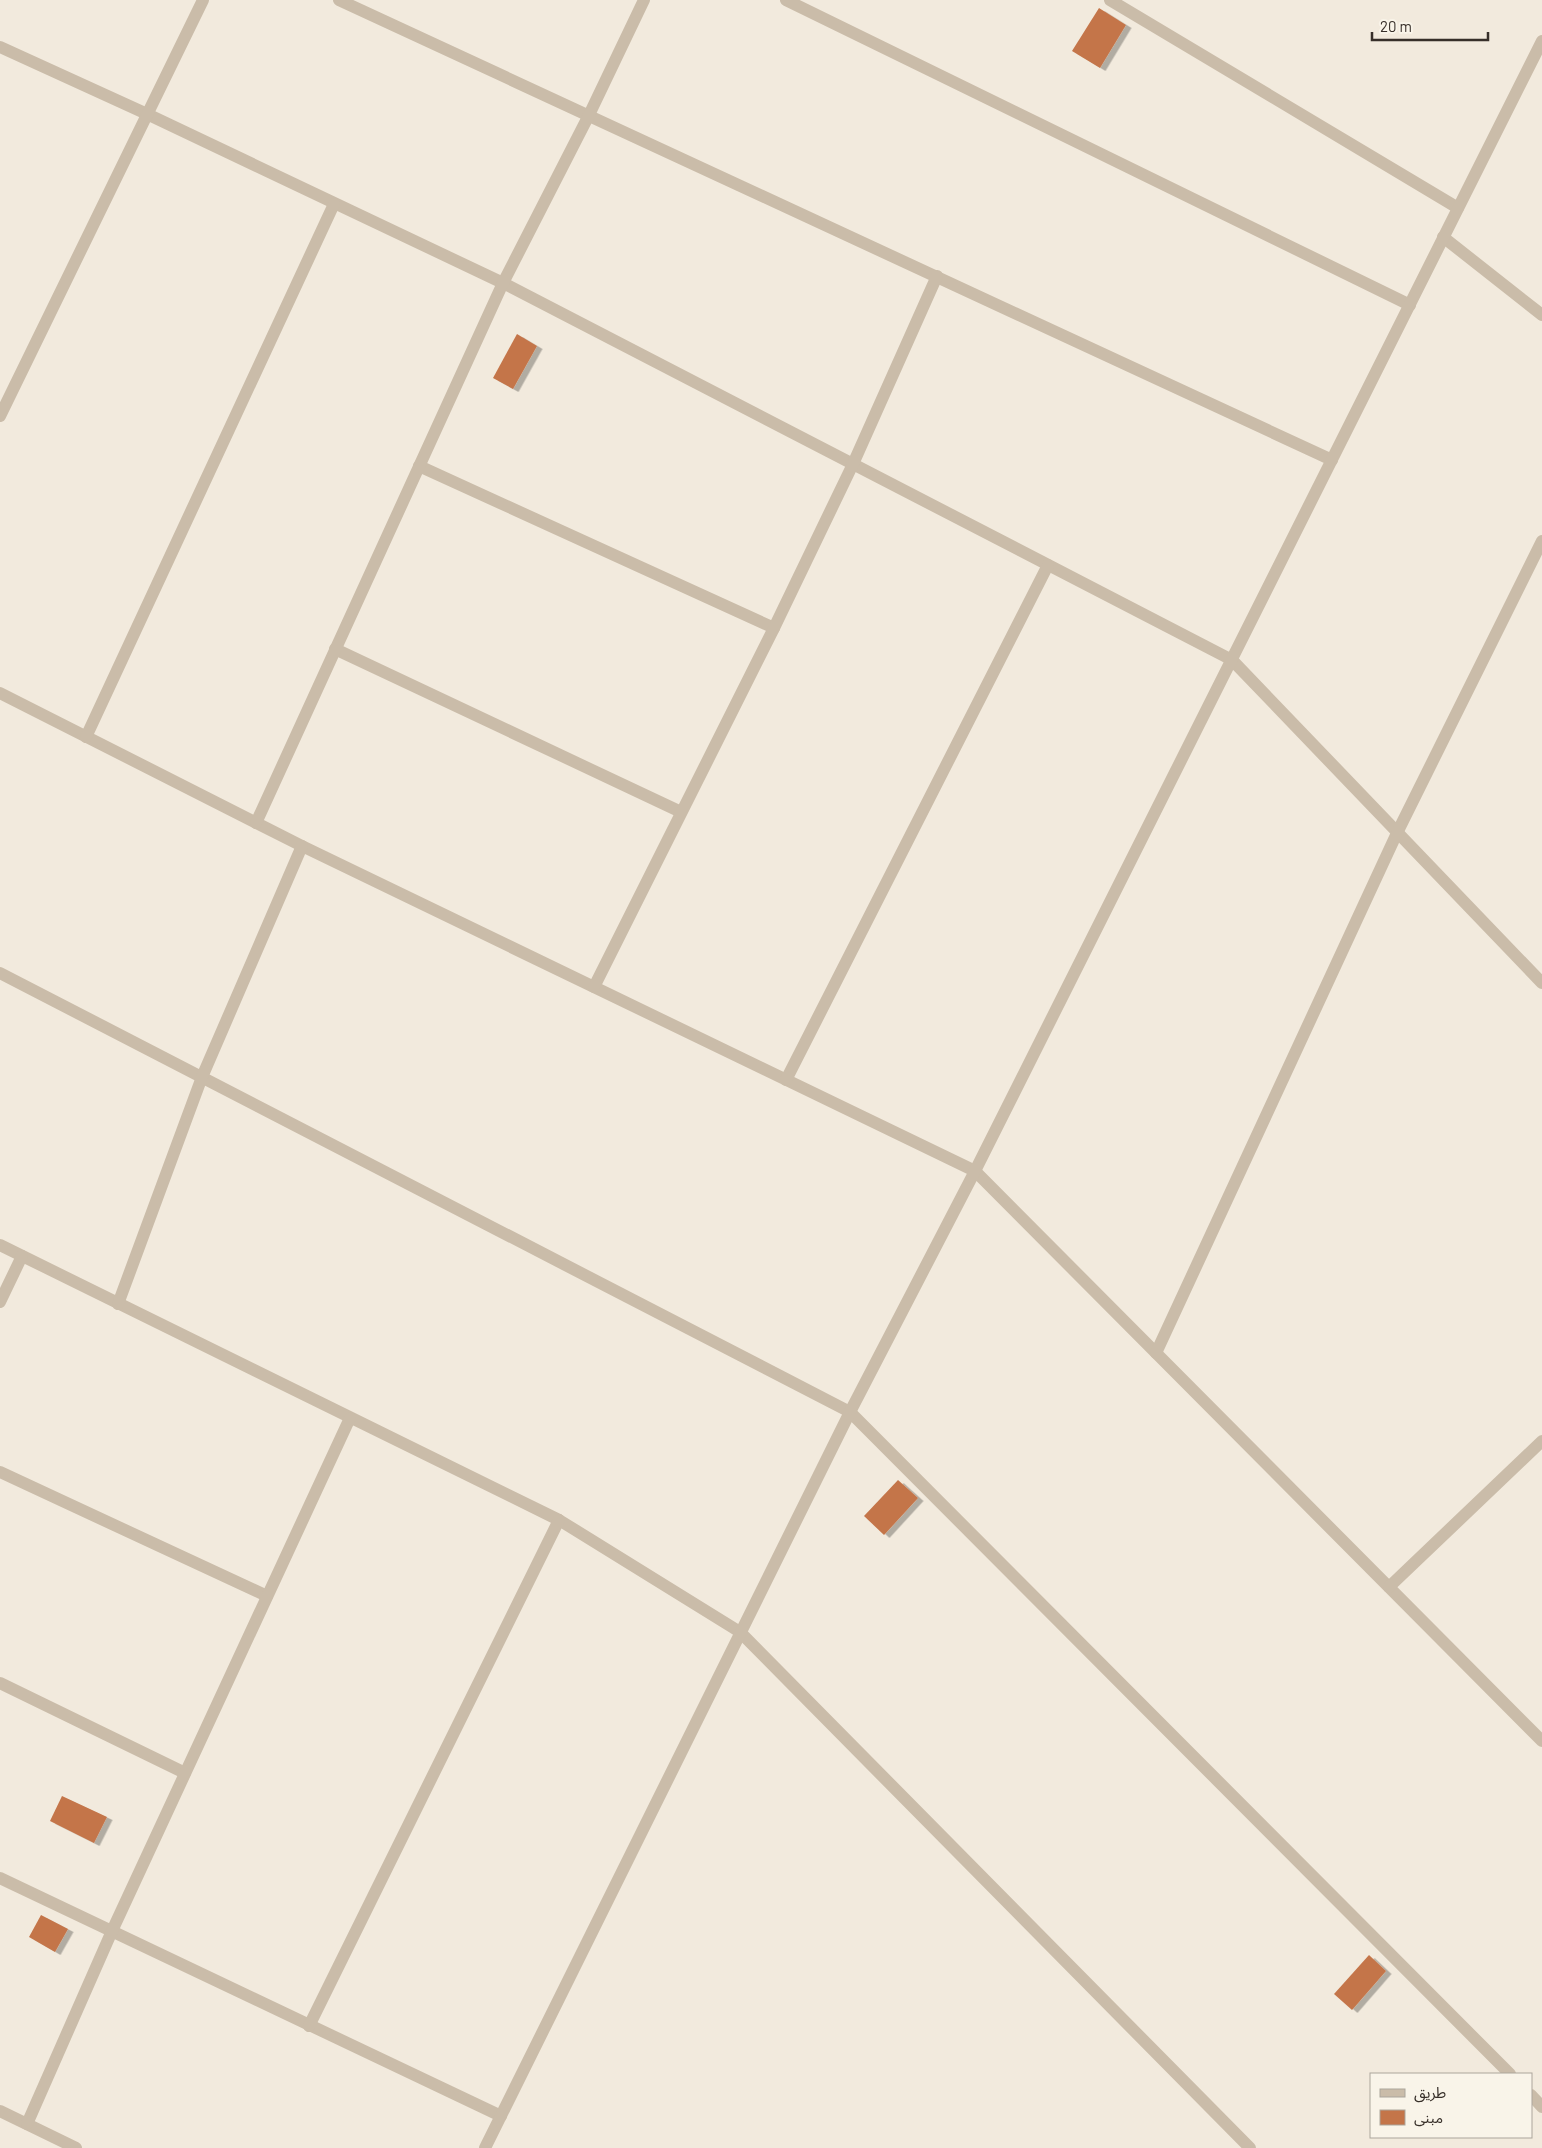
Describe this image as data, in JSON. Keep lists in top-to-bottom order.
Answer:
{
  "legend": ["طريق", "مبنى"],
  "scale_bar": "20 m"
}
